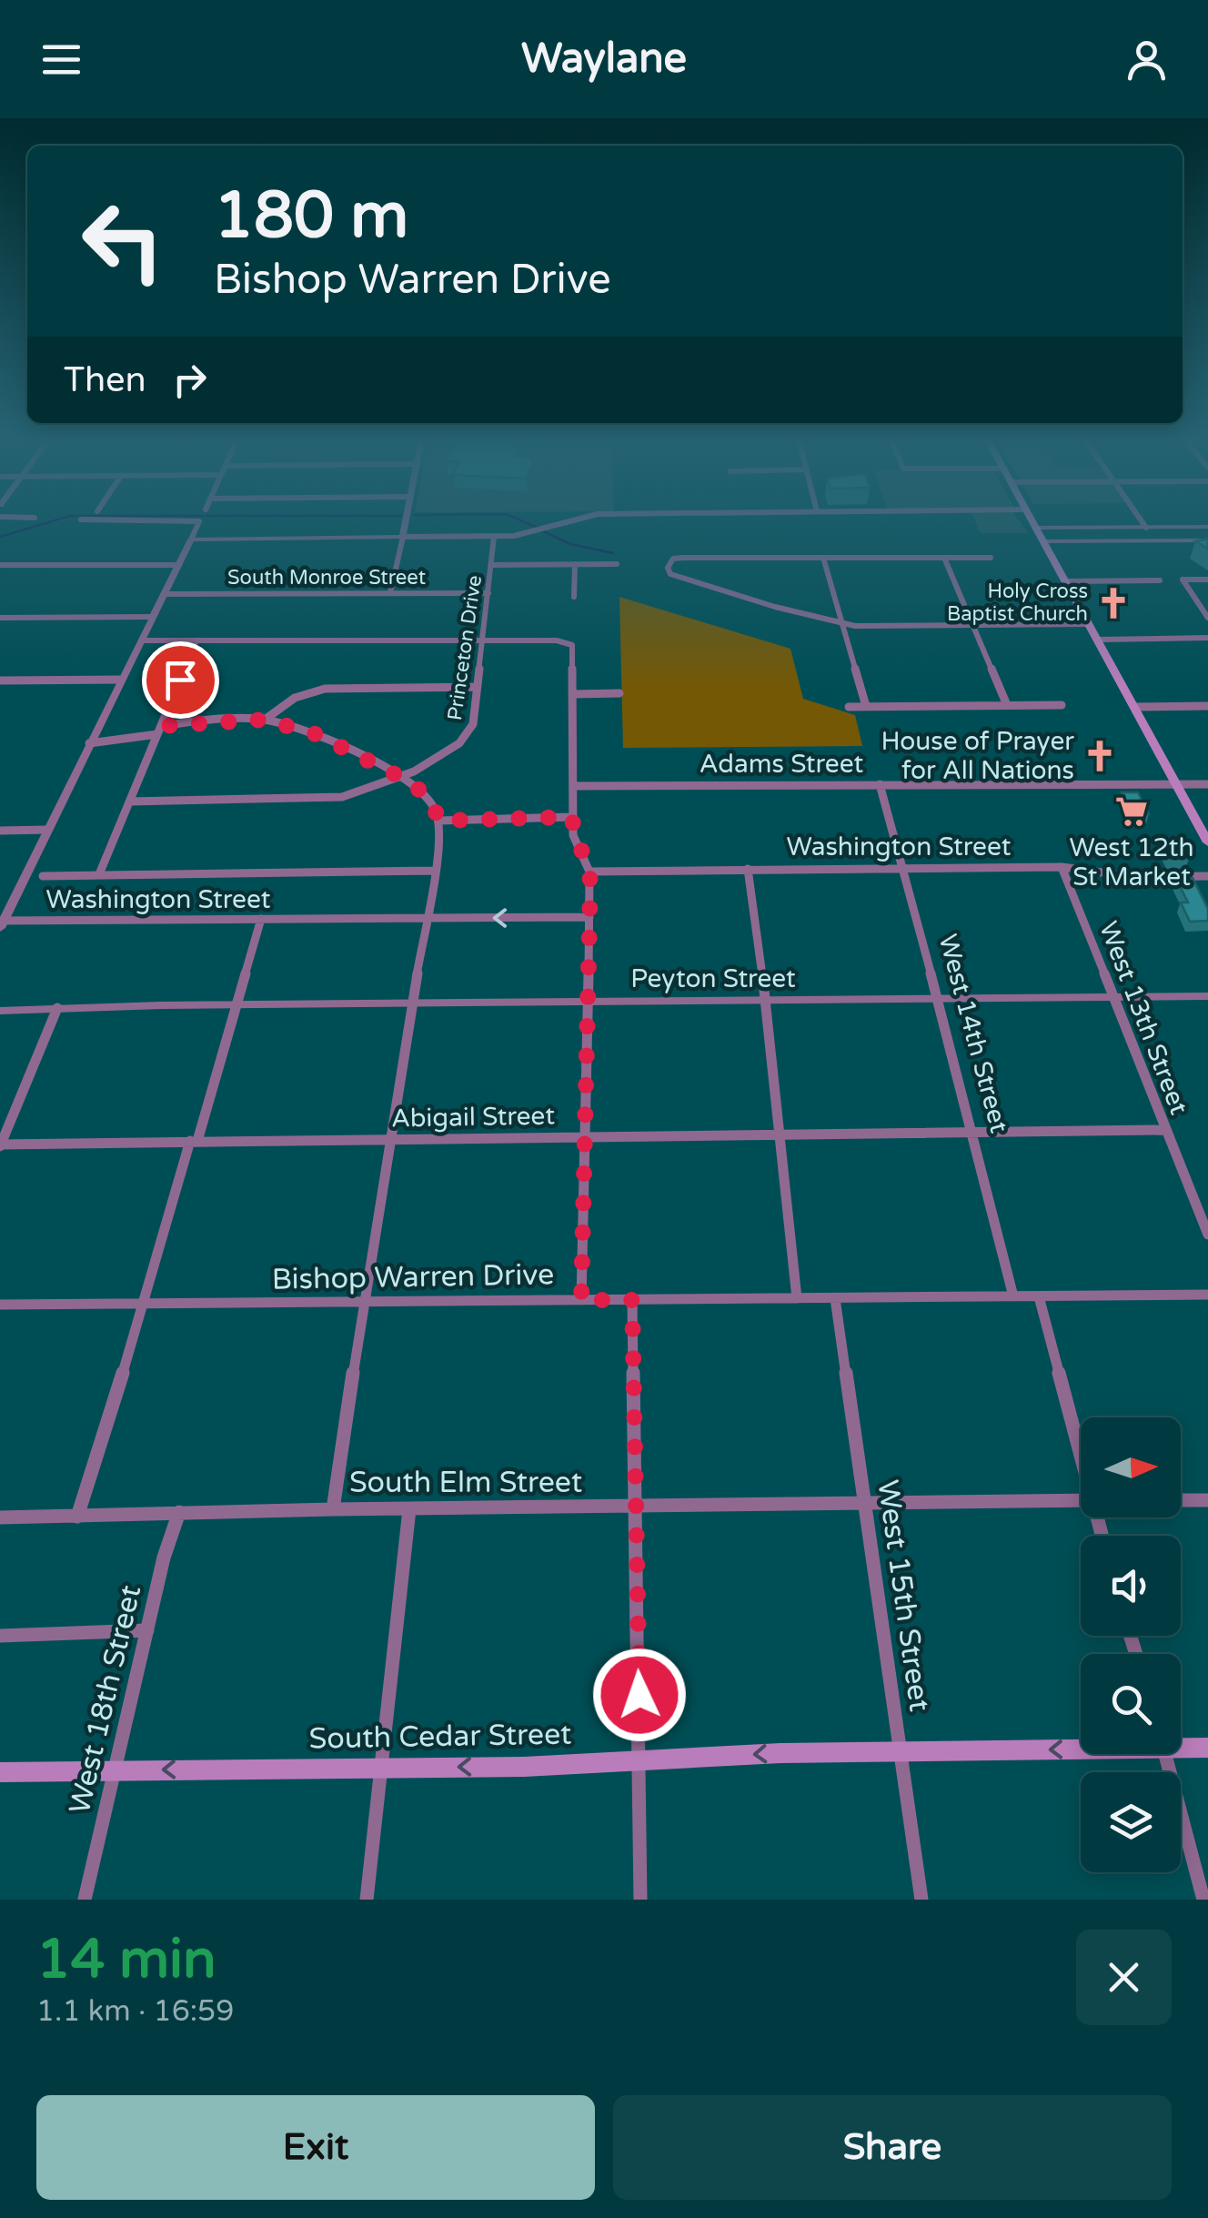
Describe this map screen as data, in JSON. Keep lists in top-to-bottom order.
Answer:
{
  "streets": {
    "main road": ["South Cedar Street"],
    "street": [
      "South Monroe Street",
      "Princeton Drive",
      "Adams Street",
      "Washington Street",
      "Peyton Street",
      "West 13th Street",
      "West 14th Street",
      "Abigail Street",
      "Bishop Warren Drive",
      "South Elm Street",
      "West 15th Street",
      "West 18th Street"
    ]
  },
  "crossings": [
    ["South Monroe Street", "Princeton Drive"],
    ["Adams Street", "West 14th Street"],
    ["Washington Street", "West 13th Street"],
    ["Washington Street", "West 14th Street"],
    ["Peyton Street", "West 13th Street"],
    ["Peyton Street", "West 14th Street"],
    ["West 13th Street", "Abigail Street"],
    ["West 14th Street", "Abigail Street"],
    ["West 14th Street", "Bishop Warren Drive"],
    ["Bishop Warren Drive", "West 15th Street"],
    ["South Elm Street", "West 15th Street"],
    ["South Elm Street", "West 18th Street"],
    ["West 15th Street", "South Cedar Street"],
    ["West 18th Street", "South Cedar Street"]
  ],
  "one_way": ["South Cedar Street"],
  "places": {
    "church": ["Holy Cross Baptist Church", "House of Prayer for All Nations"],
    "supermarket": ["West 12th St Market"]
  },
  "north": "right",
  "page": {
    "header": "Waylane",
    "turn": ["180 m", "Bishop Warren Drive"],
    "then": "Then",
    "heading": ["14 min", "1.1 km · 16:59"],
    "buttons": ["Exit", "Share"]
  }
}
